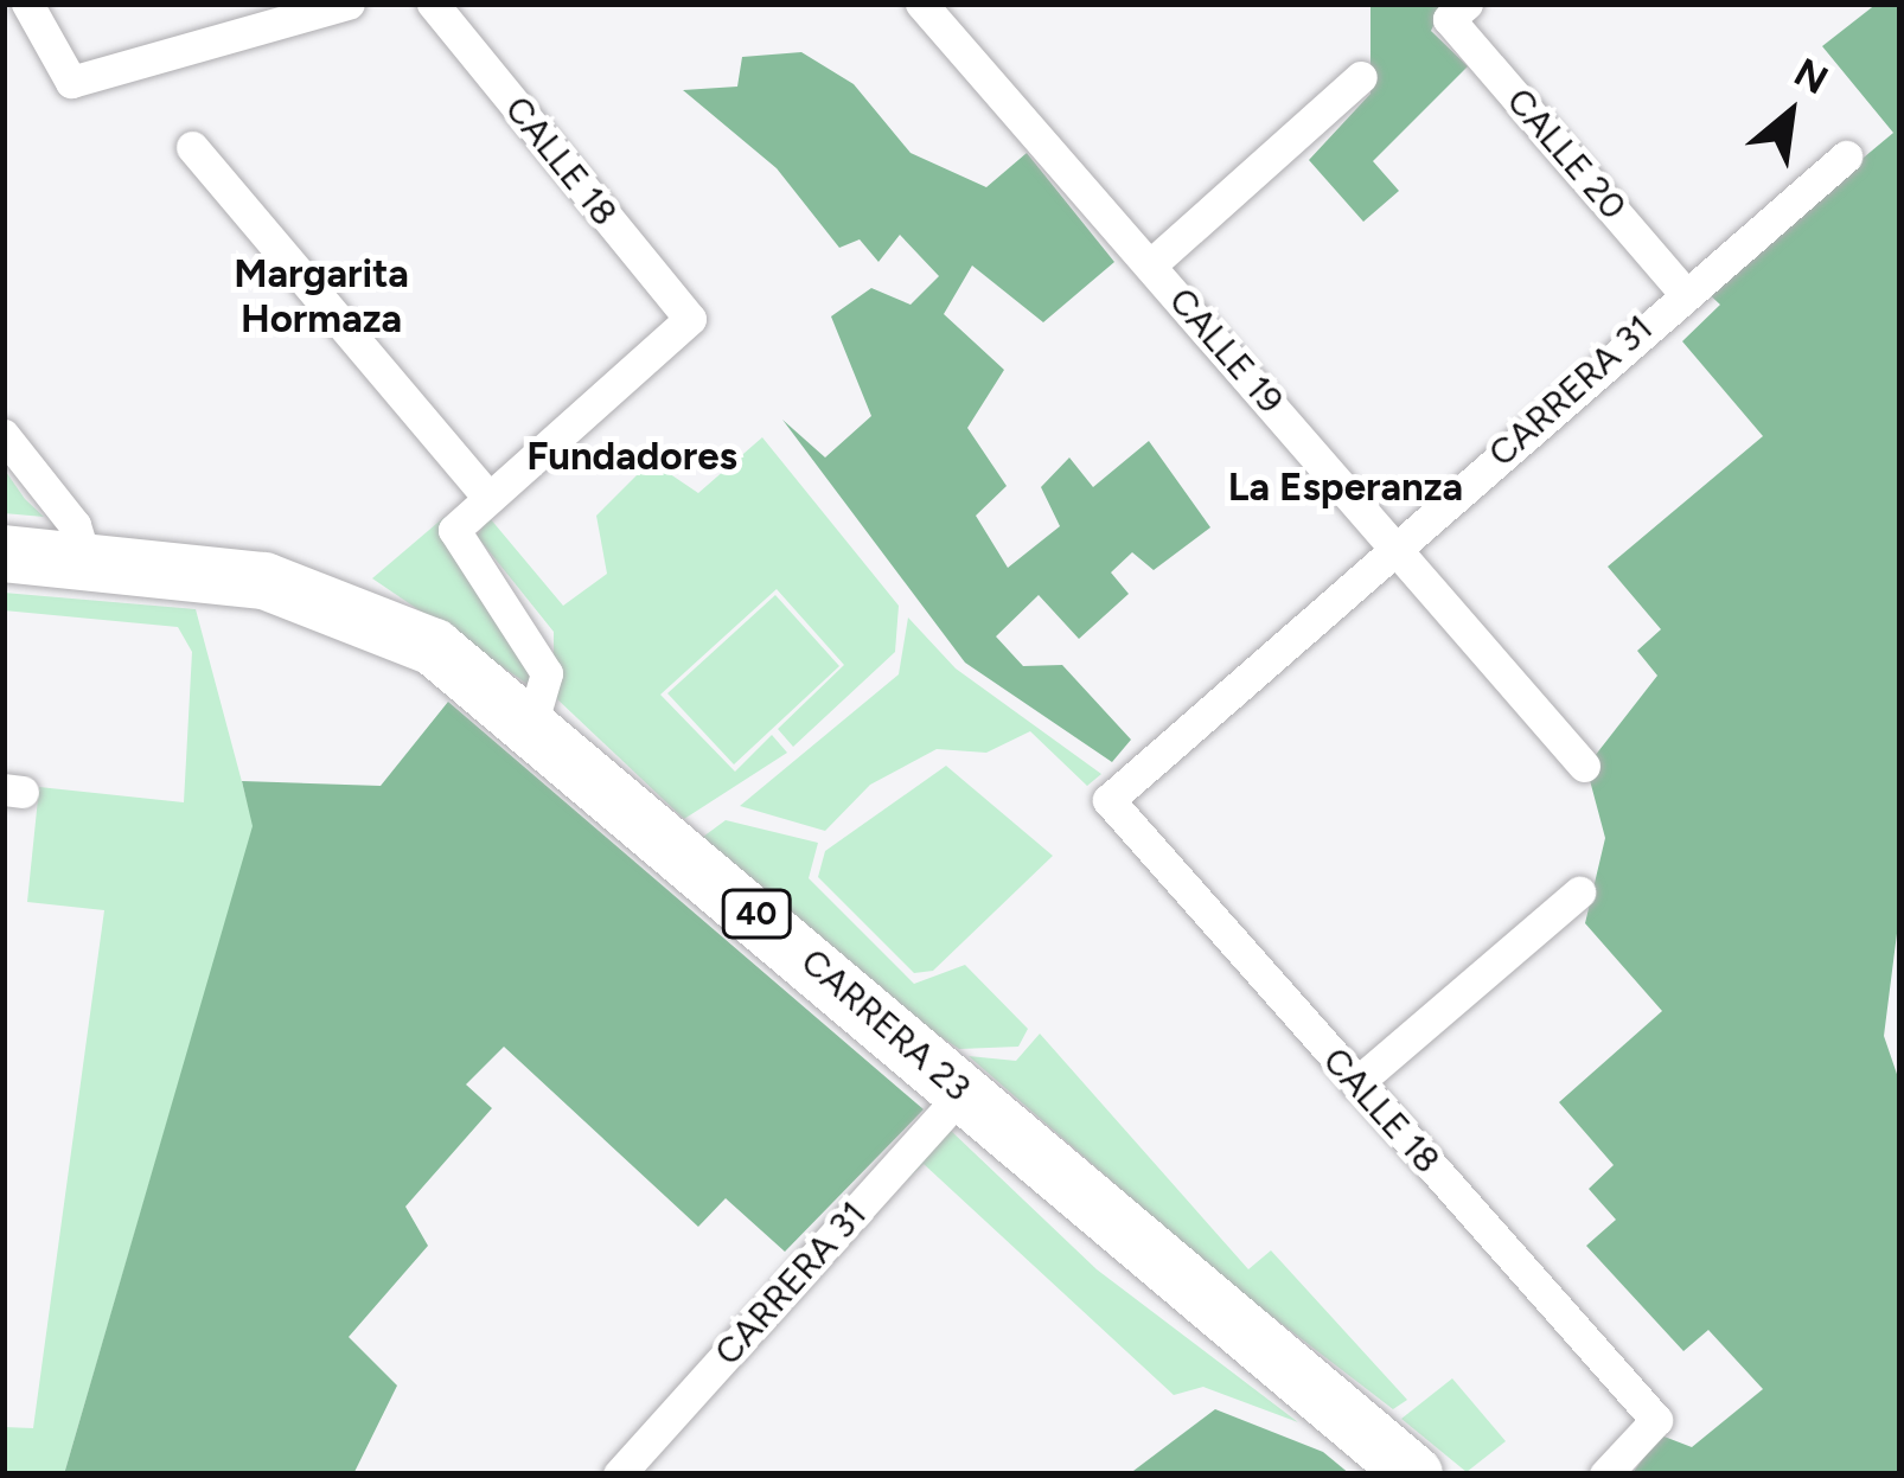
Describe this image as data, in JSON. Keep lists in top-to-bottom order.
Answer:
{
  "streets": {
    "highway": ["40", "CARRERA 23"],
    "street": [
      "CALLE 20",
      "CALLE 18",
      "CALLE 19",
      "CARRERA 31"
    ]
  },
  "crossings": [
    ["CALLE 20", "CARRERA 31"],
    ["CALLE 18", "CARRERA 31"],
    ["CALLE 19", "CARRERA 31"],
    ["CARRERA 31", "CARRERA 23"]
  ],
  "districts": ["Margarita Hormaza", "Fundadores", "La Esperanza"],
  "north": "top right"
}
